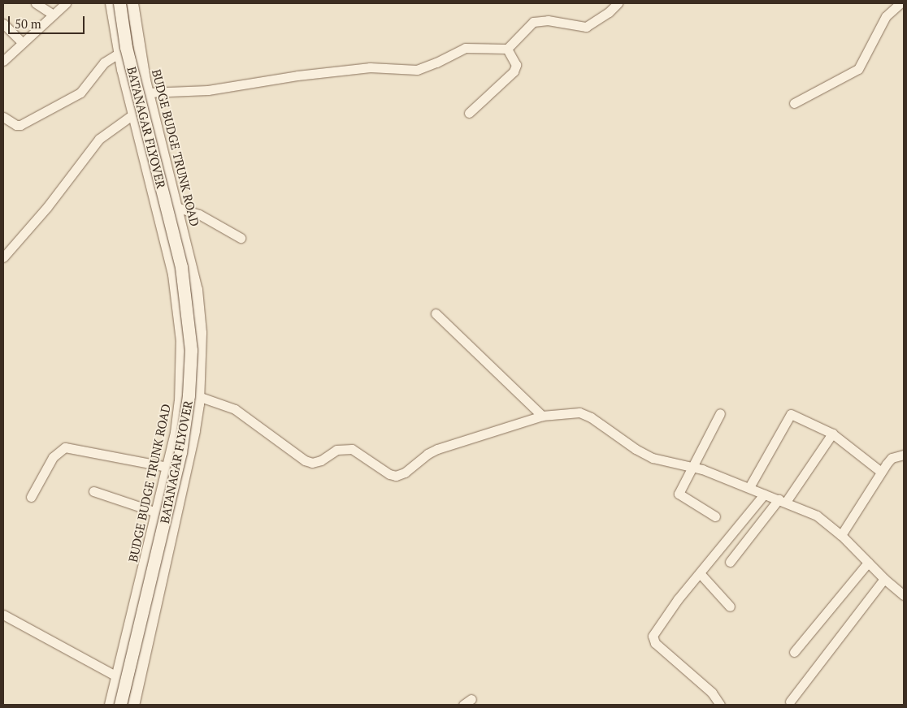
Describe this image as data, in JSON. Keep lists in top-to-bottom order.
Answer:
{
  "streets": {
    "main road": ["BATANAGAR FLYOVER"],
    "street": ["BUDGE BUDGE TRUNK ROAD"]
  },
  "scale_bar": "50 m"
}
